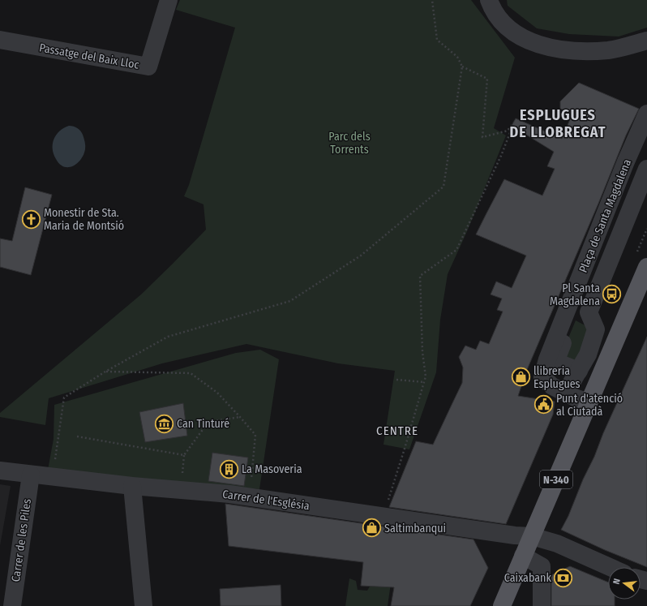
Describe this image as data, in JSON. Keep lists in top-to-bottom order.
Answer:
{
  "streets": {
    "main road": ["N-340"],
    "street": [
      "Passatge del Baix Lloc",
      "Plaça de Santa Magdalena",
      "Carrer de l'Església",
      "Carrer de les Piles"
    ]
  },
  "crossings": [
    ["Plaça de Santa Magdalena", "N-340"],
    ["N-340", "Carrer de l'Església"],
    ["Carrer de l'Església", "Carrer de les Piles"]
  ],
  "districts": ["ESPLUGUES DE LLOBREGAT", "CENTRE"],
  "parks": ["Parc dels Torrents"],
  "places": {
    "church": ["Monestir de Sta. Maria de Montsió"],
    "bus stop": ["Pl Santa Magdalena"],
    "shop": ["llibreria Esplugues", "Saltimbanqui"],
    "public building": ["Punt d'atenció al Ciutadà"],
    "museum": ["Can Tinturé"],
    "building": ["La Masoveria"],
    "bank": ["Caixabank"]
  },
  "north": "left"
}
